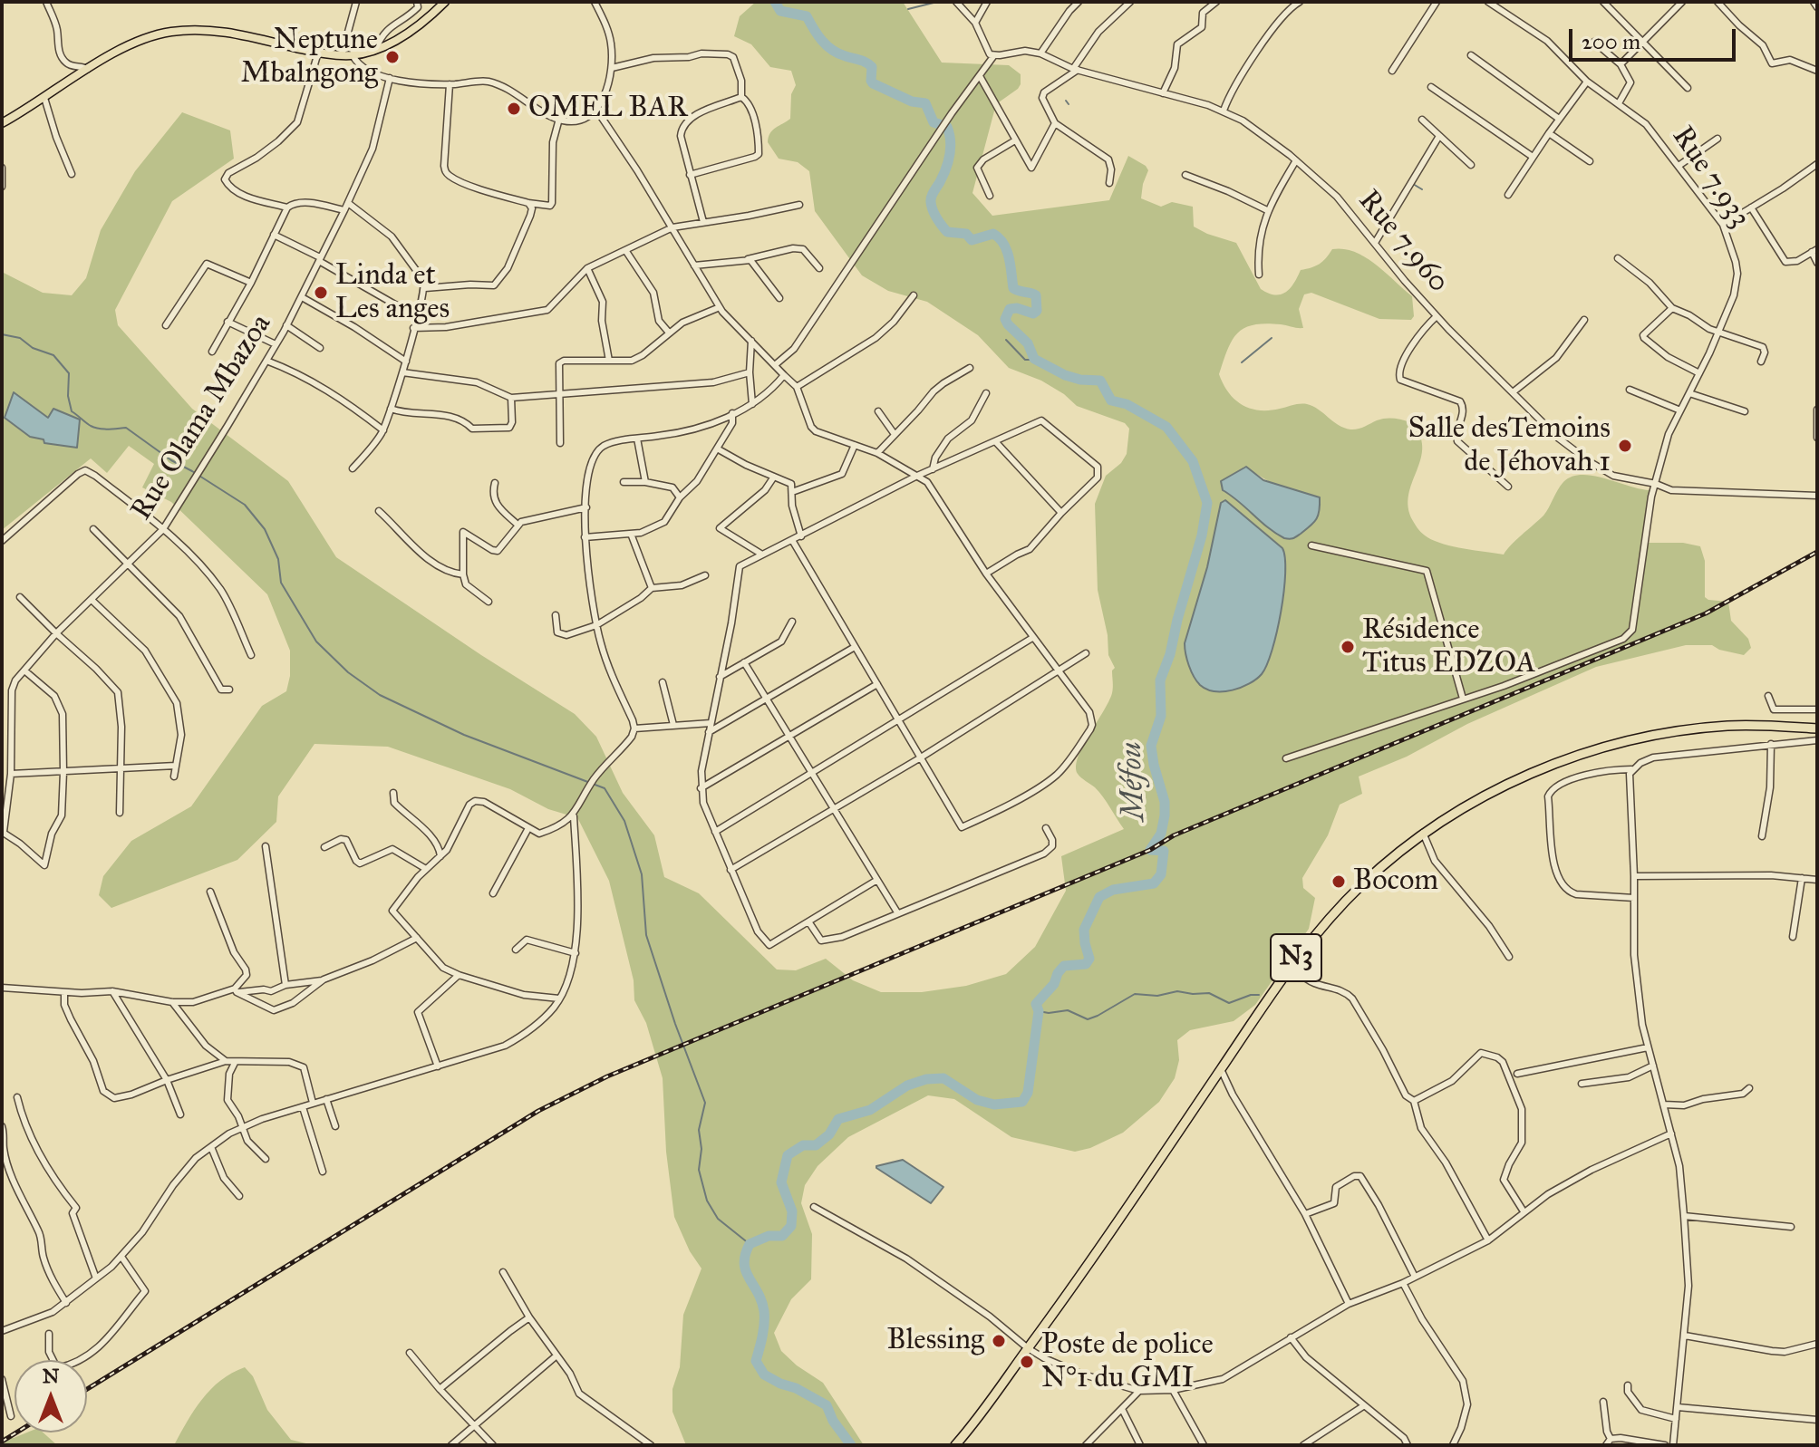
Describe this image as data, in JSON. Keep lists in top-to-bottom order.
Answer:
{
  "streets": {
    "highway": ["N3"],
    "street": ["Rue 7.933", "Rue 7.960", "Rue Olama Mbazoa"]
  },
  "crossings": [
    ["Rue 7.933", "Rue 7.960"]
  ],
  "water": ["Méfou"],
  "places": [
    "Neptune Mbalngong",
    "OMEL BAR",
    "Linda et Les anges",
    "Salle desTemoins de Jéhovah 1",
    "Résidence Titus EDZOA",
    "Bocom",
    "Blessing",
    "Poste de police N°1 du GMI"
  ],
  "scale_bar": "200 m",
  "north": "top"
}
